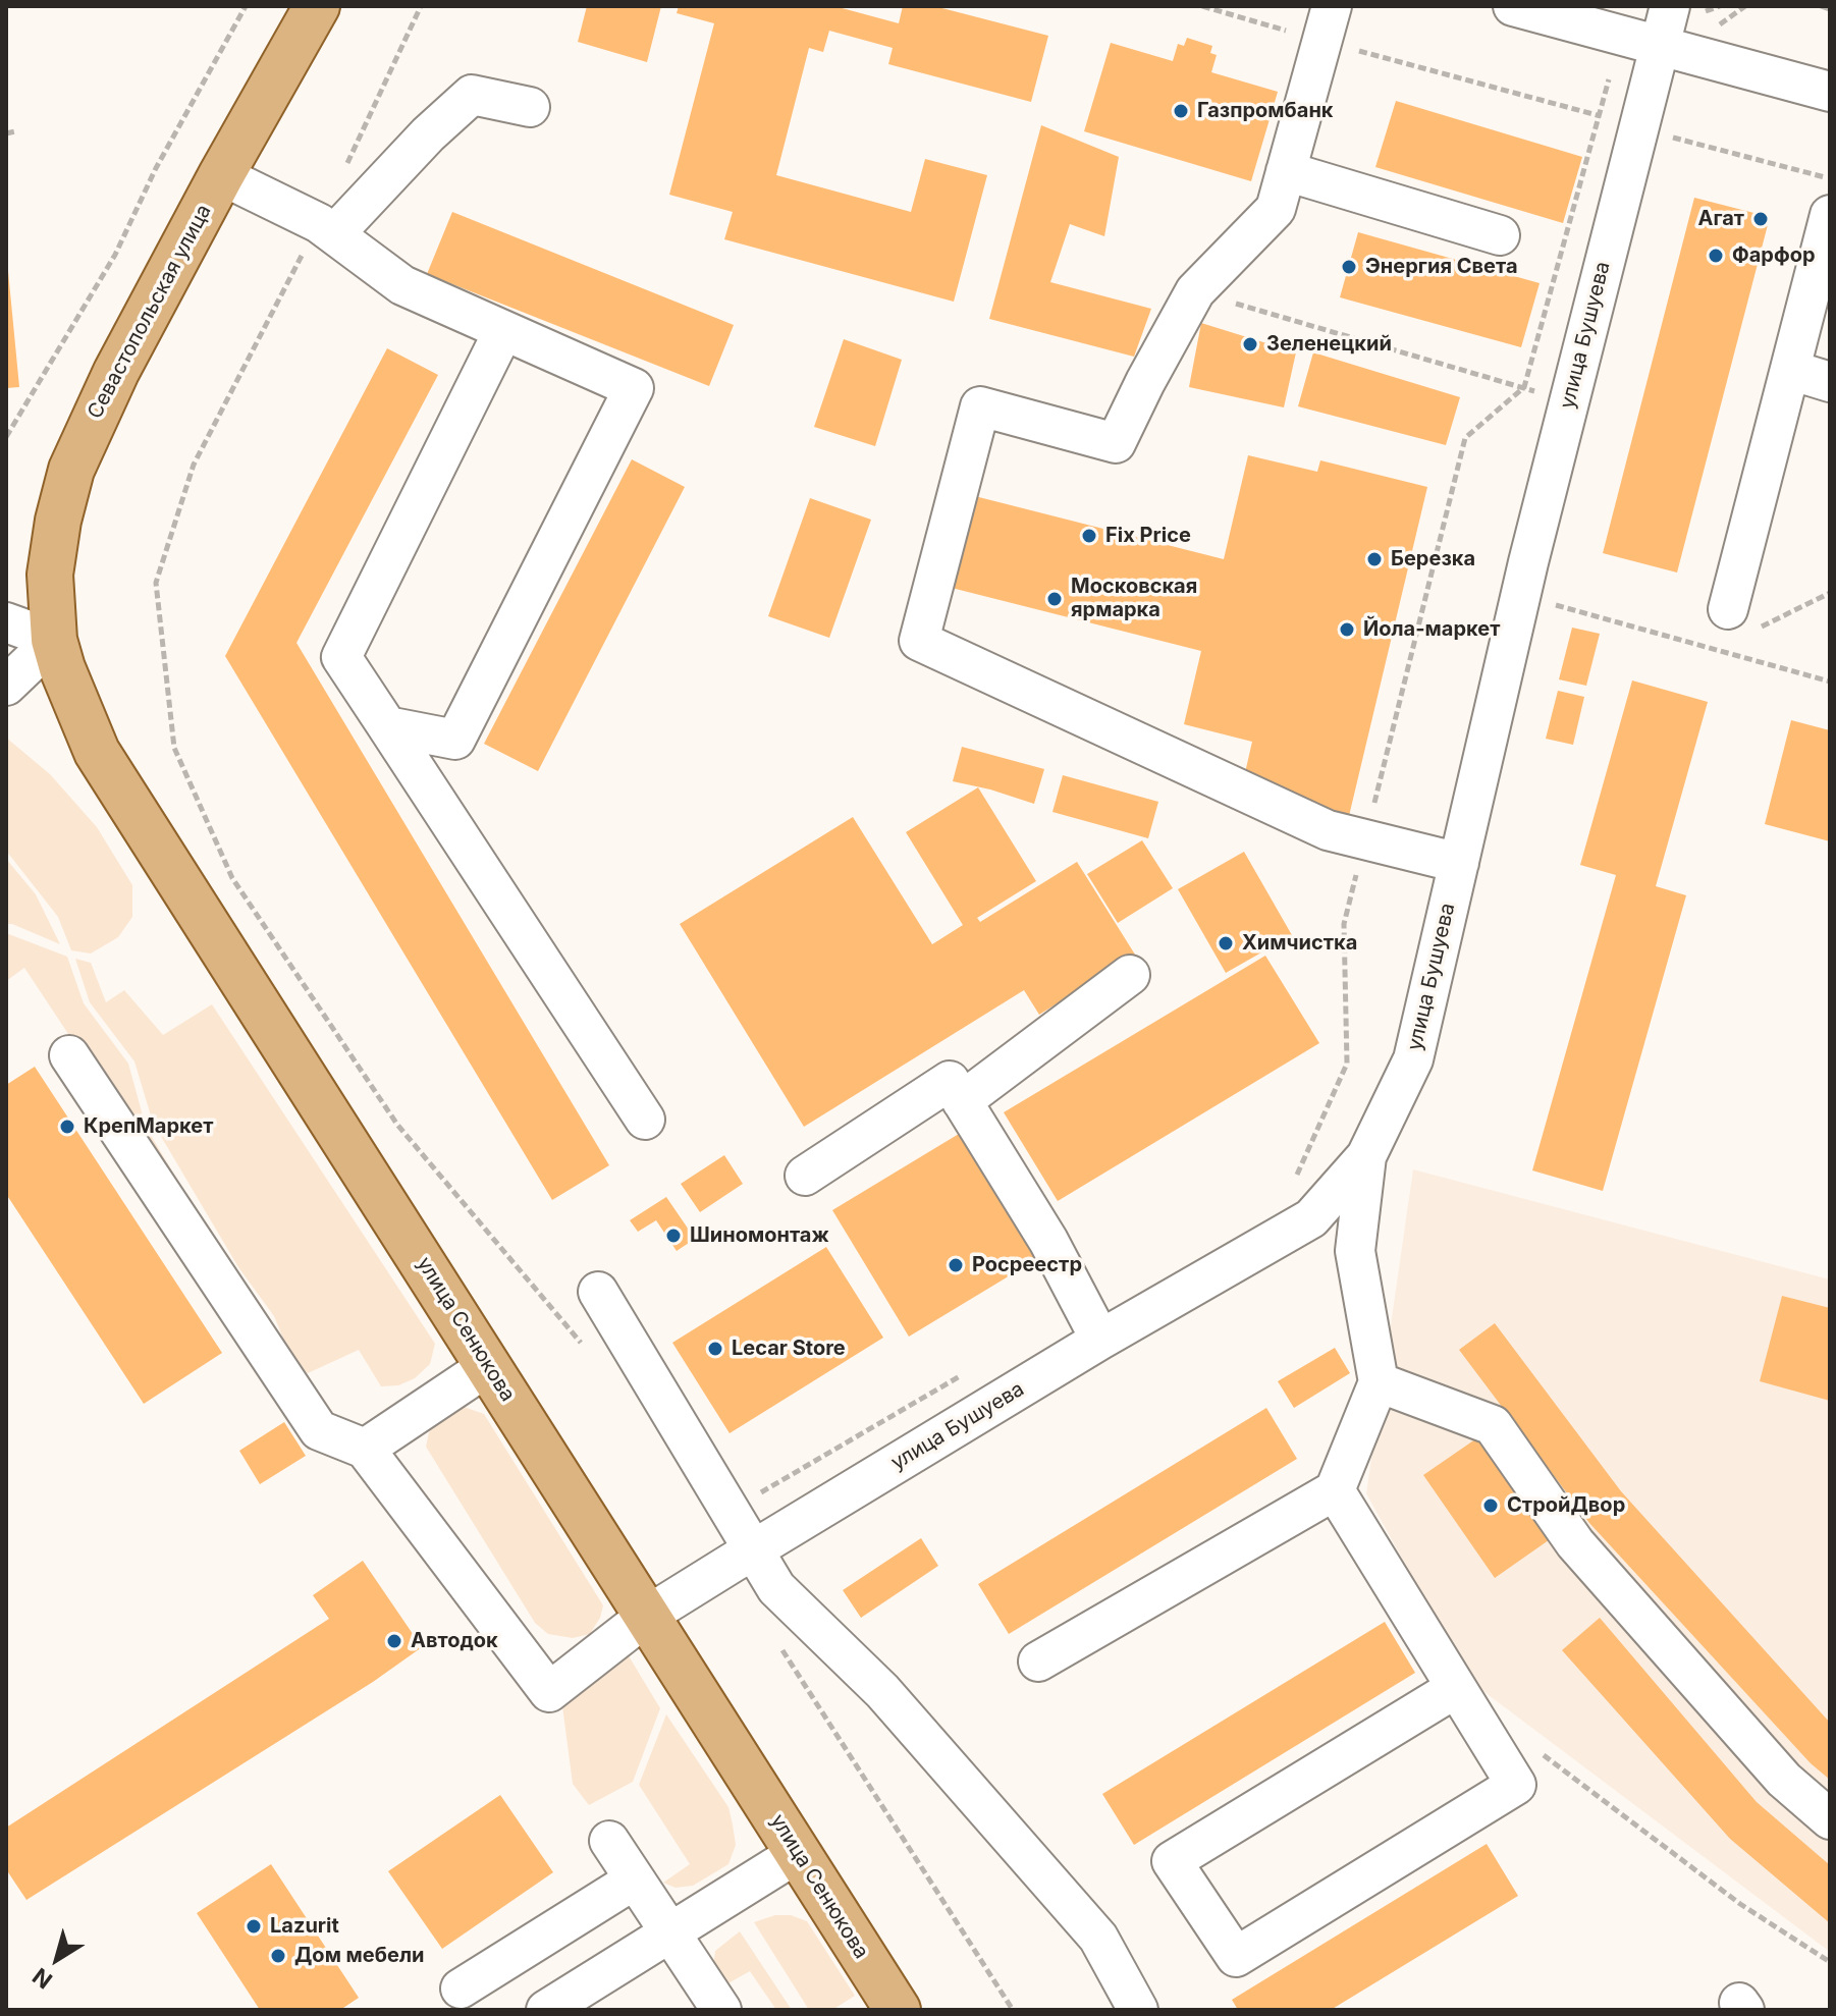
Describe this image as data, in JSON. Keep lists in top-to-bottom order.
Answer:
{
  "streets": {
    "main road": ["Севастопольская улица", "улица Сенюкова"],
    "street": ["улица Бушуева"]
  },
  "crossings": [
    ["Севастопольская улица", "улица Сенюкова"],
    ["улица Бушуева", "улица Сенюкова"]
  ],
  "places": [
    "Газпромбанк",
    "Агат",
    "Фарфор",
    "Энергия Света",
    "Зеленецкий",
    "Fix Price",
    "Березка",
    "Московская ярмарка",
    "Йола-маркет",
    "Химчистка",
    "КрепМаркет",
    "Шиномонтаж",
    "Росреестр",
    "Lecar Store",
    "СтройДвор",
    "Автодок",
    "Lazurit",
    "Дом мебели"
  ],
  "north": "bottom left"
}
